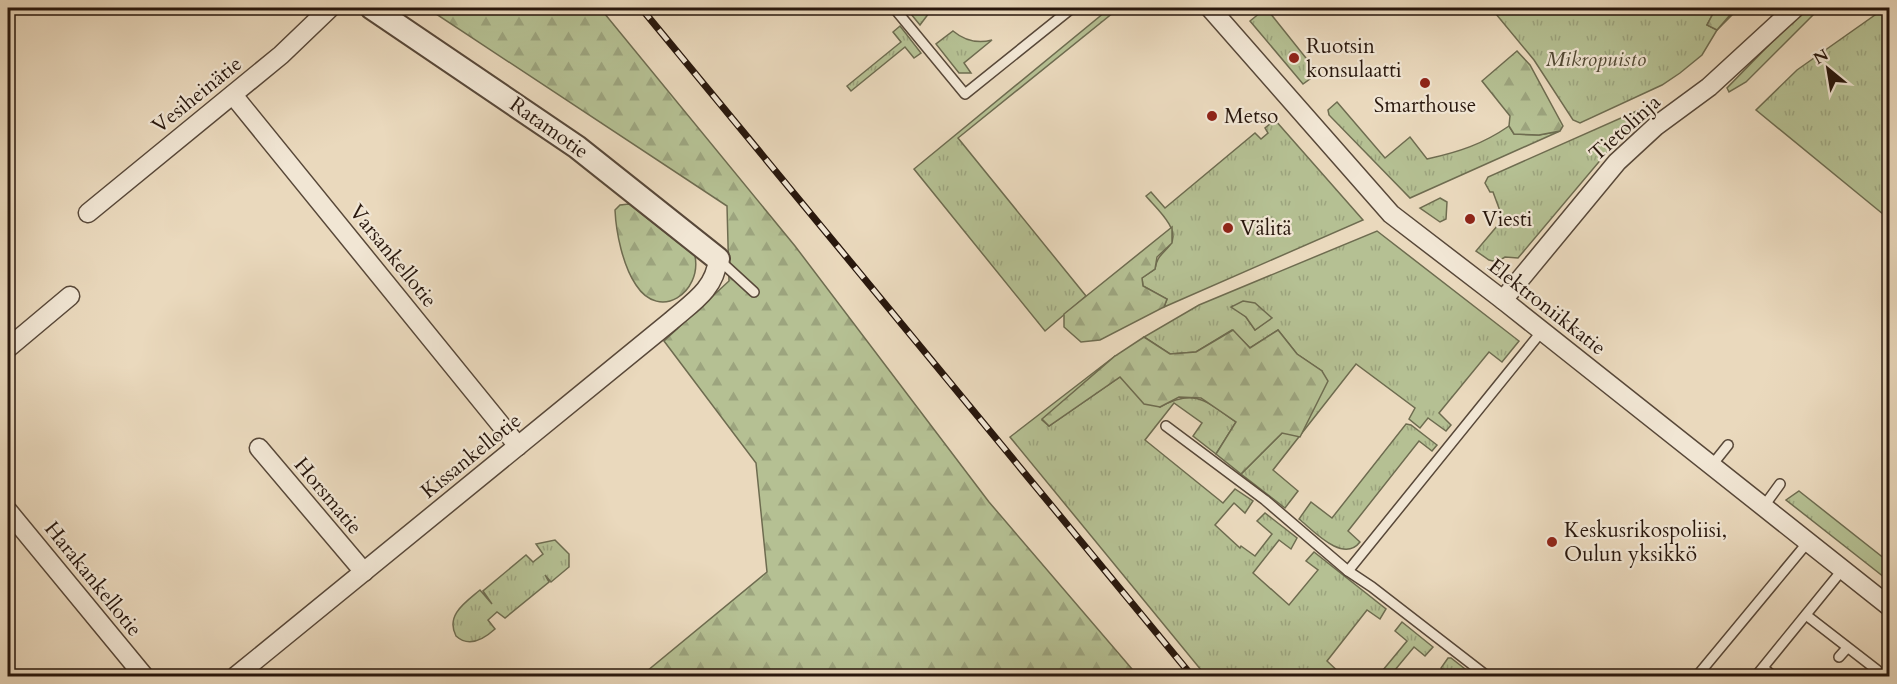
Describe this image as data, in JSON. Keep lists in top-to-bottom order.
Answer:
{
  "streets": {
    "street": [
      "Vesiheinätie",
      "Ratamotie",
      "Tietolinja",
      "Varsankellotie",
      "Elektroniikkatie",
      "Kissankellotie",
      "Horsmatie",
      "Harakankellotie"
    ]
  },
  "crossings": [
    ["Vesiheinätie", "Varsankellotie"],
    ["Ratamotie", "Kissankellotie"],
    ["Tietolinja", "Elektroniikkatie"],
    ["Varsankellotie", "Kissankellotie"],
    ["Kissankellotie", "Horsmatie"]
  ],
  "parks": ["Mikropuisto"],
  "places": [
    "Ruotsin konsulaatti",
    "Smarthouse",
    "Metso",
    "Viesti",
    "Välitä",
    "Keskusrikospoliisi, Oulun yksikkö"
  ],
  "north": "top left"
}
